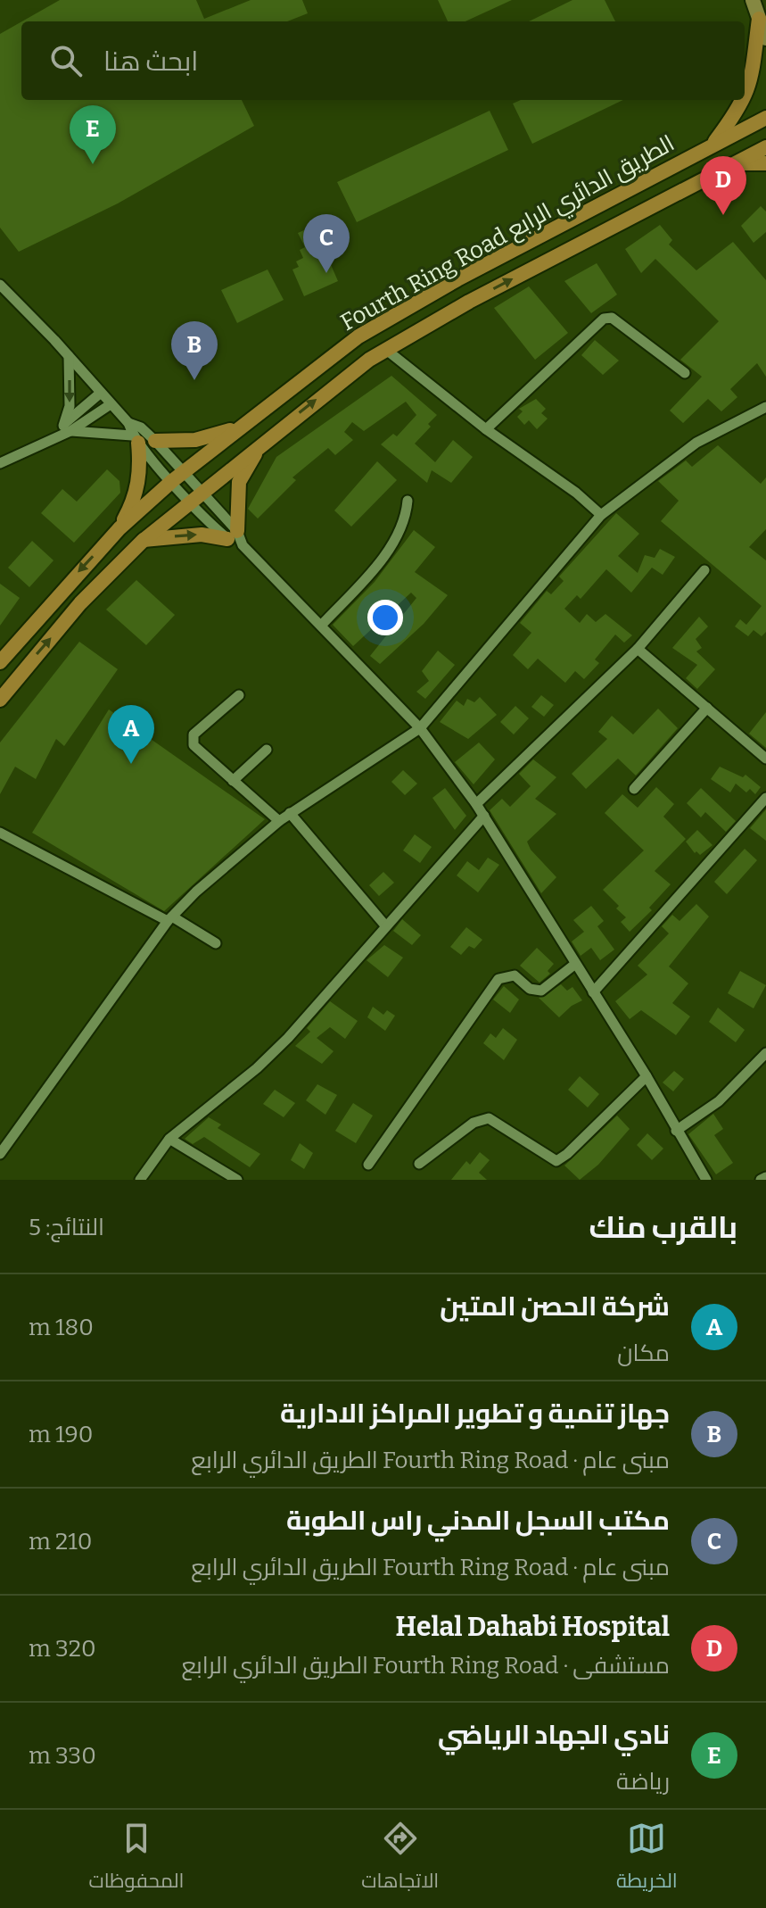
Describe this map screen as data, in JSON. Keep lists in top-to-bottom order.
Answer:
{
  "streets": {
    "main road": ["Fourth Ring Road الطريق الدائري الرابع"]
  },
  "page": {
    "search": "ابحث هنا",
    "pins": [
      "E",
      "D",
      "C",
      "B",
      "A"
    ],
    "heading": ["بالقرب منك", "النتائج: 5"],
    "list": [
      {
        "mark": "A",
        "name": "شركة الحصن المتين",
        "note": "مكان",
        "value": "180 m"
      },
      {
        "mark": "B",
        "name": "جهاز تنمية و تطوير المراكز الادارية",
        "note": "مبنى عام · Fourth Ring Road الطريق الدائري الرابع",
        "value": "190 m"
      },
      {
        "mark": "C",
        "name": "مكتب السجل المدني راس الطوبة",
        "note": "مبنى عام · Fourth Ring Road الطريق الدائري الرابع",
        "value": "210 m"
      },
      {
        "mark": "D",
        "name": "Helal Dahabi Hospital",
        "note": "مستشفى · Fourth Ring Road الطريق الدائري الرابع",
        "value": "320 m"
      },
      {
        "mark": "E",
        "name": "نادي الجهاد الرياضي",
        "note": "رياضة",
        "value": "330 m"
      }
    ],
    "nav": ["الخريطة", "الاتجاهات", "المحفوظات"]
  }
}
